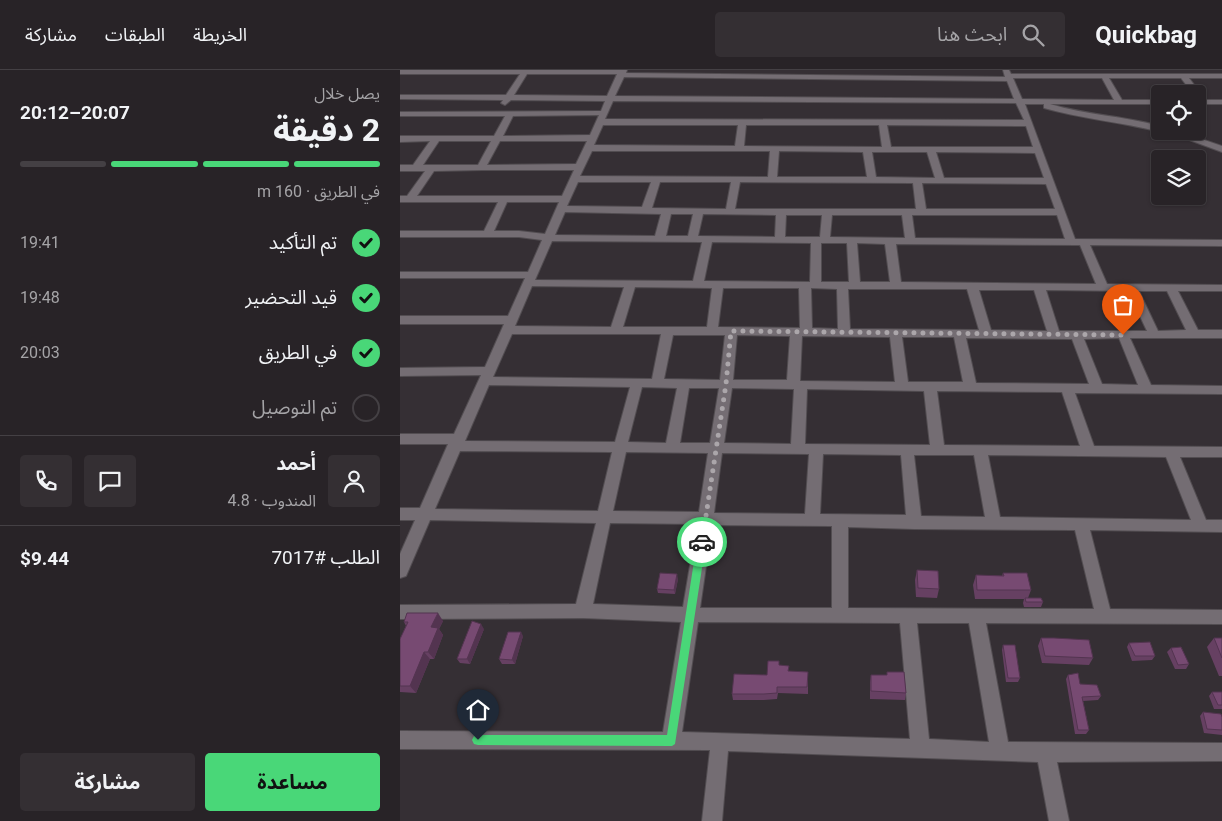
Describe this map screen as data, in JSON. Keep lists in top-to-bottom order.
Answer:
{
  "page": {
    "header": "Quickbag",
    "search": "ابحث هنا",
    "nav": ["الخريطة", "الطبقات", "مشاركة"],
    "heading": ["2 دقيقة", "يصل خلال", "20:07–20:12"],
    "panel": [
      "أحمد",
      "المندوب · 4.8",
      "الطلب #7017",
      "$9.44"
    ],
    "bar": "في الطريق · 160 m",
    "list": [
      ["تم التأكيد", "19:41"],
      ["قيد التحضير", "19:48"],
      ["في الطريق", "20:03"],
      "تم التوصيل"
    ],
    "buttons": ["مساعدة", "مشاركة"]
  }
}
